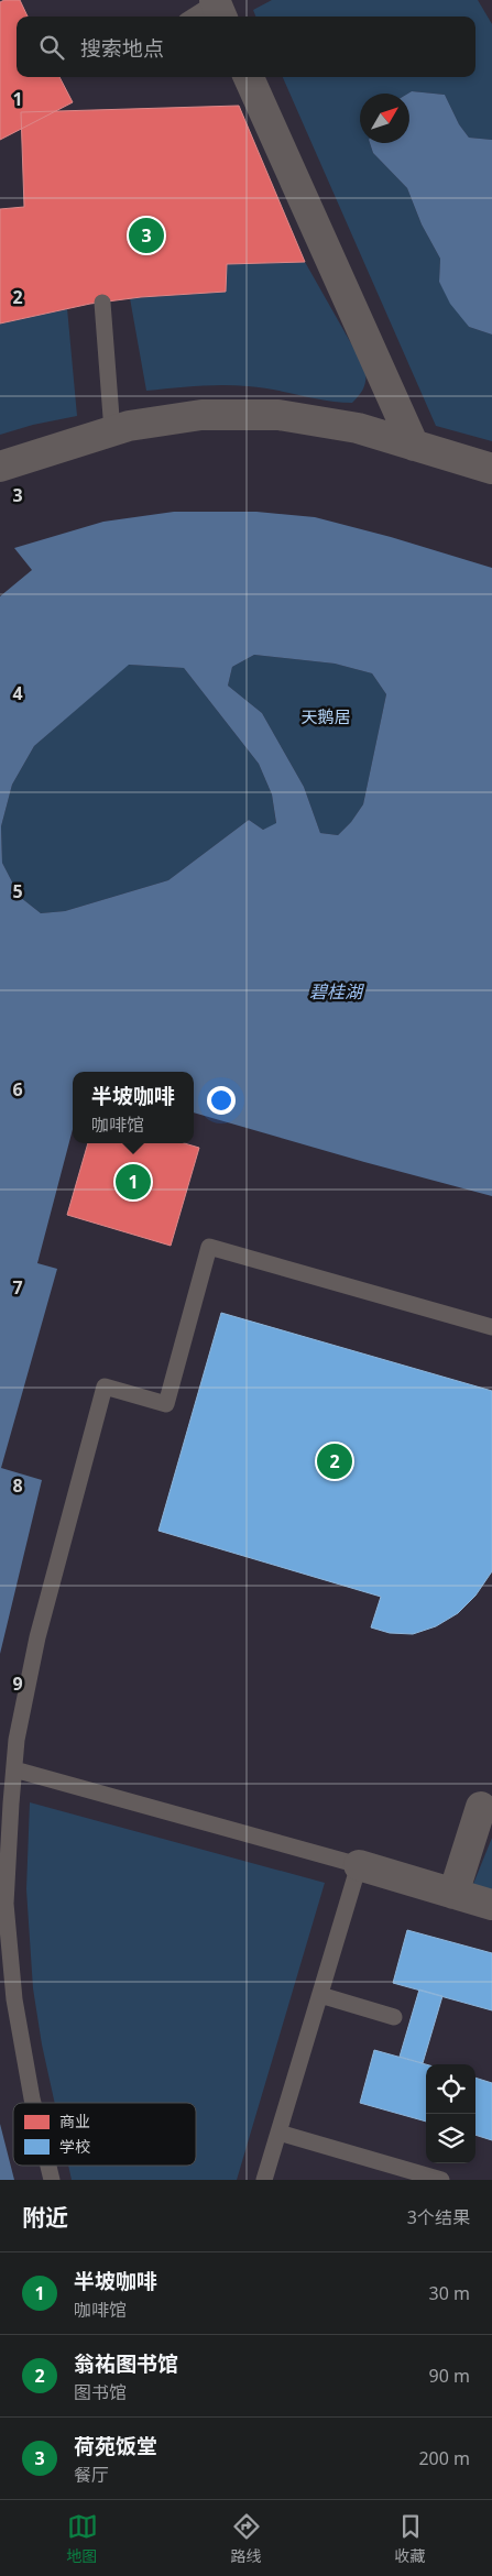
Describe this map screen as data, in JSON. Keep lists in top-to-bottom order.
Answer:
{
  "water": ["碧桂湖"],
  "parks": ["天鹅居"],
  "legend": ["商业", "学校"],
  "north": "top right",
  "page": {
    "search": "搜索地点",
    "pins": ["3", "1", "2"],
    "popup": ["半坡咖啡", "咖啡馆"],
    "heading": ["附近", "3个结果"],
    "list": [
      {
        "mark": "1",
        "name": "半坡咖啡",
        "note": "咖啡馆",
        "value": "30 m"
      },
      {
        "mark": "2",
        "name": "翁祐图书馆",
        "note": "图书馆",
        "value": "90 m"
      },
      {
        "mark": "3",
        "name": "荷苑饭堂",
        "note": "餐厅",
        "value": "200 m"
      }
    ],
    "nav": ["地图", "路线", "收藏"]
  },
  "grid": {
    "rows": [
      "1",
      "2",
      "3",
      "4",
      "5",
      "6",
      "7",
      "8",
      "9"
    ]
  }
}
